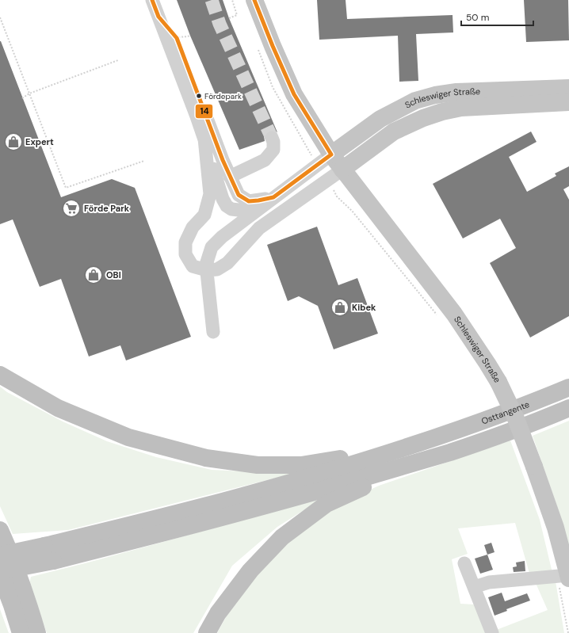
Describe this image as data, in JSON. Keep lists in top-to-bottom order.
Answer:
{
  "streets": {
    "highway": ["Osttangente"],
    "main road": ["Schleswiger Straße"]
  },
  "places": {
    "other": ["Fördepark"],
    "shop": ["Expert", "OBI", "Kibek"],
    "supermarket": ["Förde Park"]
  },
  "lines": ["transit line 14"],
  "scale_bar": "50 m"
}
